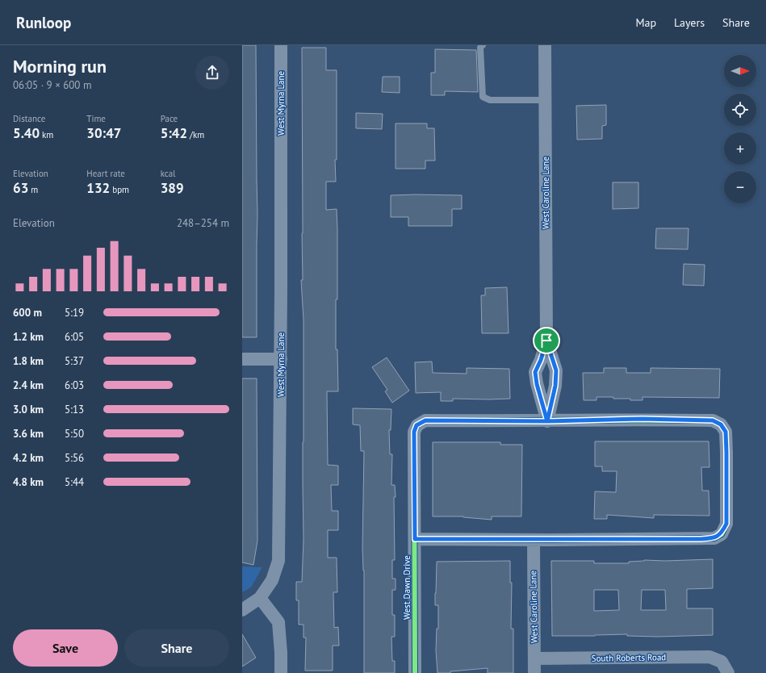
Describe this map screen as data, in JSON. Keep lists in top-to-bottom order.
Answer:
{
  "streets": {
    "street": [
      "West Myrna Lane",
      "West Caroline Lane",
      "West Dawn Drive",
      "South Roberts Road"
    ]
  },
  "crossings": [
    ["West Caroline Lane", "West Dawn Drive"],
    ["West Caroline Lane", "South Roberts Road"]
  ],
  "north": "right",
  "page": {
    "header": "Runloop",
    "nav": ["Map", "Layers", "Share"],
    "heading": ["Morning run", "06:05 · 9 × 600 m"],
    "map_buttons": ["+", "−"],
    "stats": [
      ["Distance", "5.40 km"],
      ["Time", "30:47"],
      ["Pace", "5:42 /km"],
      ["Elevation", "63 m"],
      ["Heart rate", "132 bpm"],
      ["kcal", "389"]
    ],
    "chart": ["Elevation", "248–254 m"],
    "list": [
      {
        "name": "600 m",
        "note": "5:19"
      },
      {
        "name": "1.2 km",
        "note": "6:05"
      },
      {
        "name": "1.8 km",
        "note": "5:37"
      },
      {
        "name": "2.4 km",
        "note": "6:03"
      },
      {
        "name": "3.0 km",
        "note": "5:13"
      },
      {
        "name": "3.6 km",
        "note": "5:50"
      },
      {
        "name": "4.2 km",
        "note": "5:56"
      },
      {
        "name": "4.8 km",
        "note": "5:44"
      }
    ],
    "buttons": ["Save", "Share"]
  }
}
